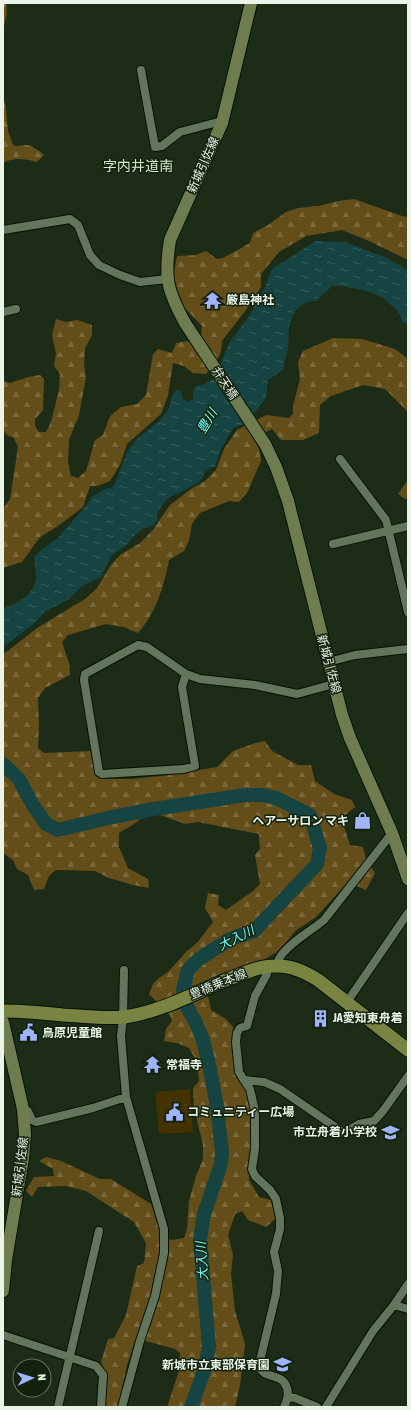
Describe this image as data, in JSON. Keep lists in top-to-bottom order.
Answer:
{
  "streets": {
    "main road": ["新城引佐線", "弁天橋", "豊橋乗本線"]
  },
  "crossings": [
    ["新城引佐線", "弁天橋"]
  ],
  "districts": ["字内井道南"],
  "water": ["豊川", "大入川"],
  "places": {
    "temple": ["厳島神社", "常福寺"],
    "shop": ["ヘアーサロン マキ"],
    "building": ["JA愛知東舟着"],
    "public building": ["鳥原児童館", "コミュニティー広場"],
    "school or university": ["市立舟着小学校", "新城市立東部保育園"]
  },
  "north": "right"
}
